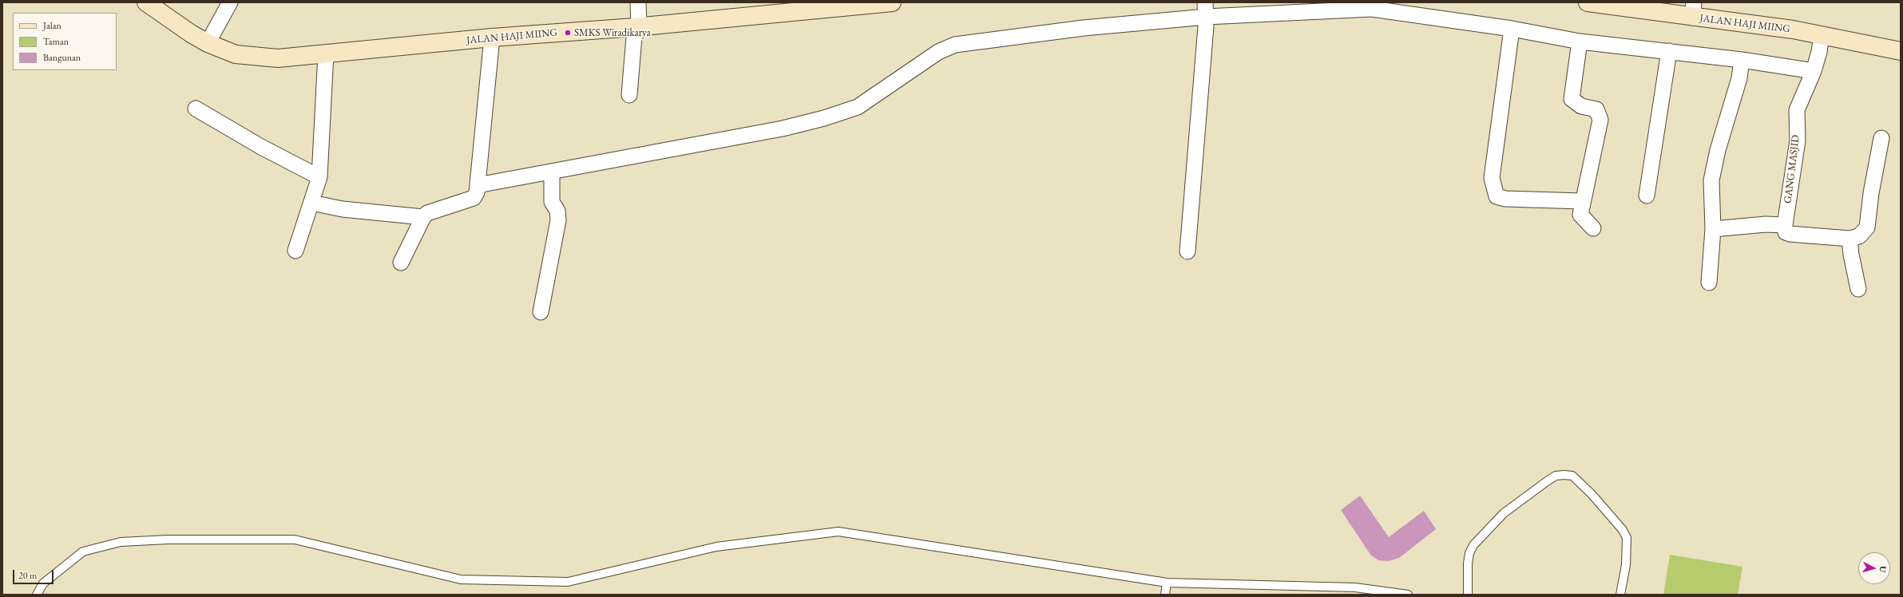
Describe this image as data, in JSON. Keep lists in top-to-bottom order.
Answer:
{
  "streets": {
    "main road": ["JALAN HAJI MIING"],
    "street": ["GANG MASJID"]
  },
  "crossings": [
    ["JALAN HAJI MIING", "GANG MASJID"]
  ],
  "places": ["SMKS Wiradikarya"],
  "legend": ["Jalan", "Taman", "Bangunan"],
  "scale_bar": "20 m",
  "north": "right"
}
